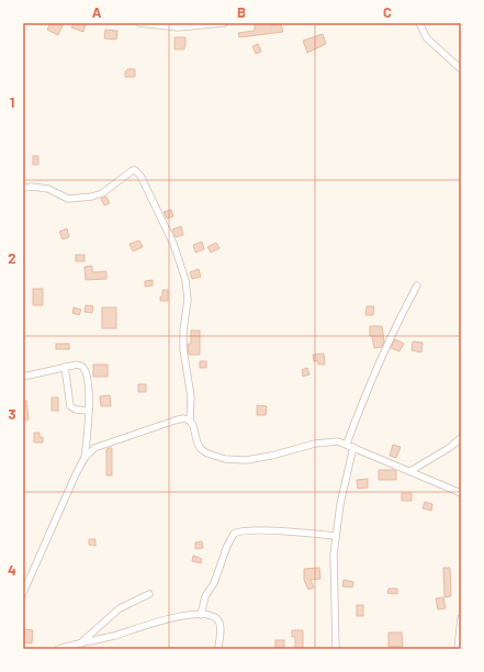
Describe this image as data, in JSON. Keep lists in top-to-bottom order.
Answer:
{
  "grid": {
    "columns": ["A", "B", "C"],
    "rows": [
      "1",
      "2",
      "3",
      "4"
    ]
  }
}
